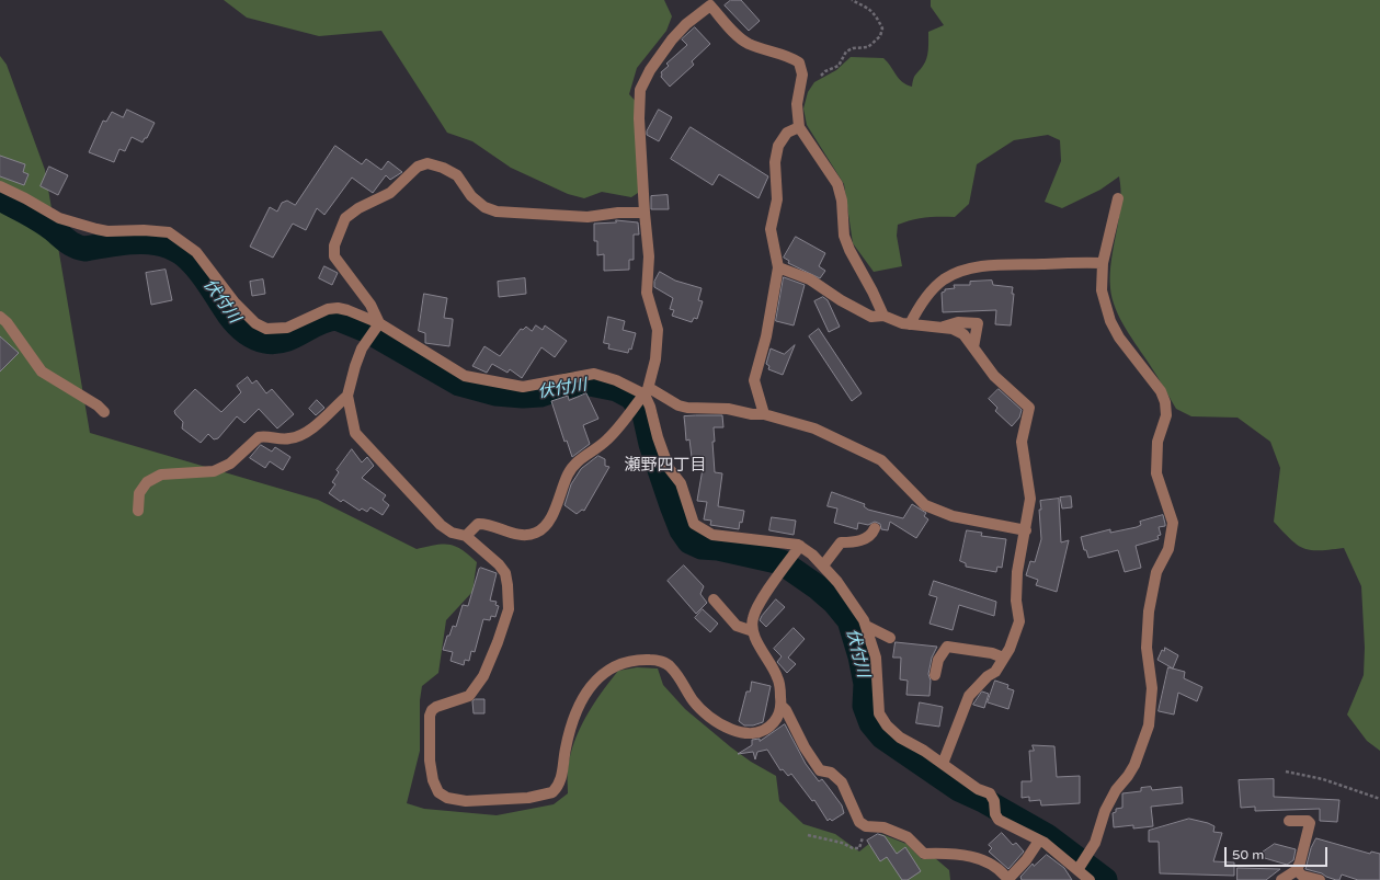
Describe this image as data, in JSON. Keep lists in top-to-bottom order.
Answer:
{
  "districts": ["瀬野四丁目"],
  "water": ["伏付川"],
  "scale_bar": "50 m"
}
